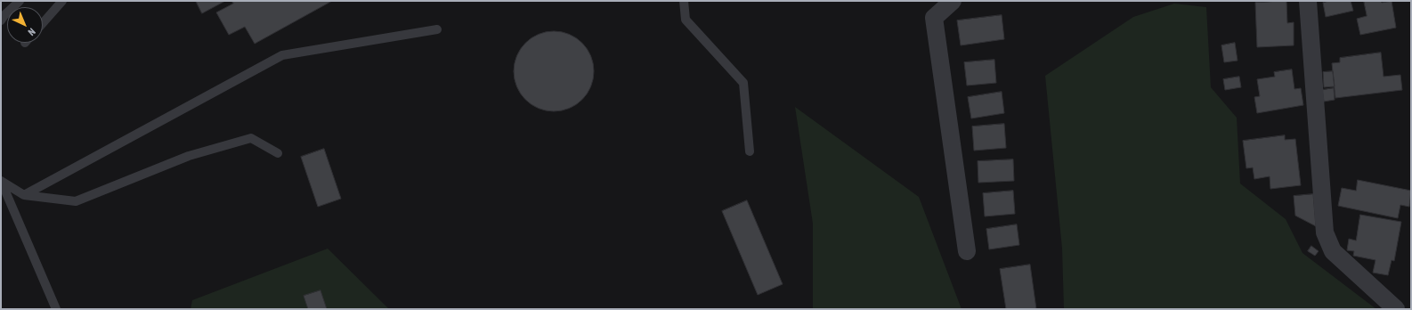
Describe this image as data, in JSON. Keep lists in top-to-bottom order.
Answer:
{
  "north": "bottom right"
}
